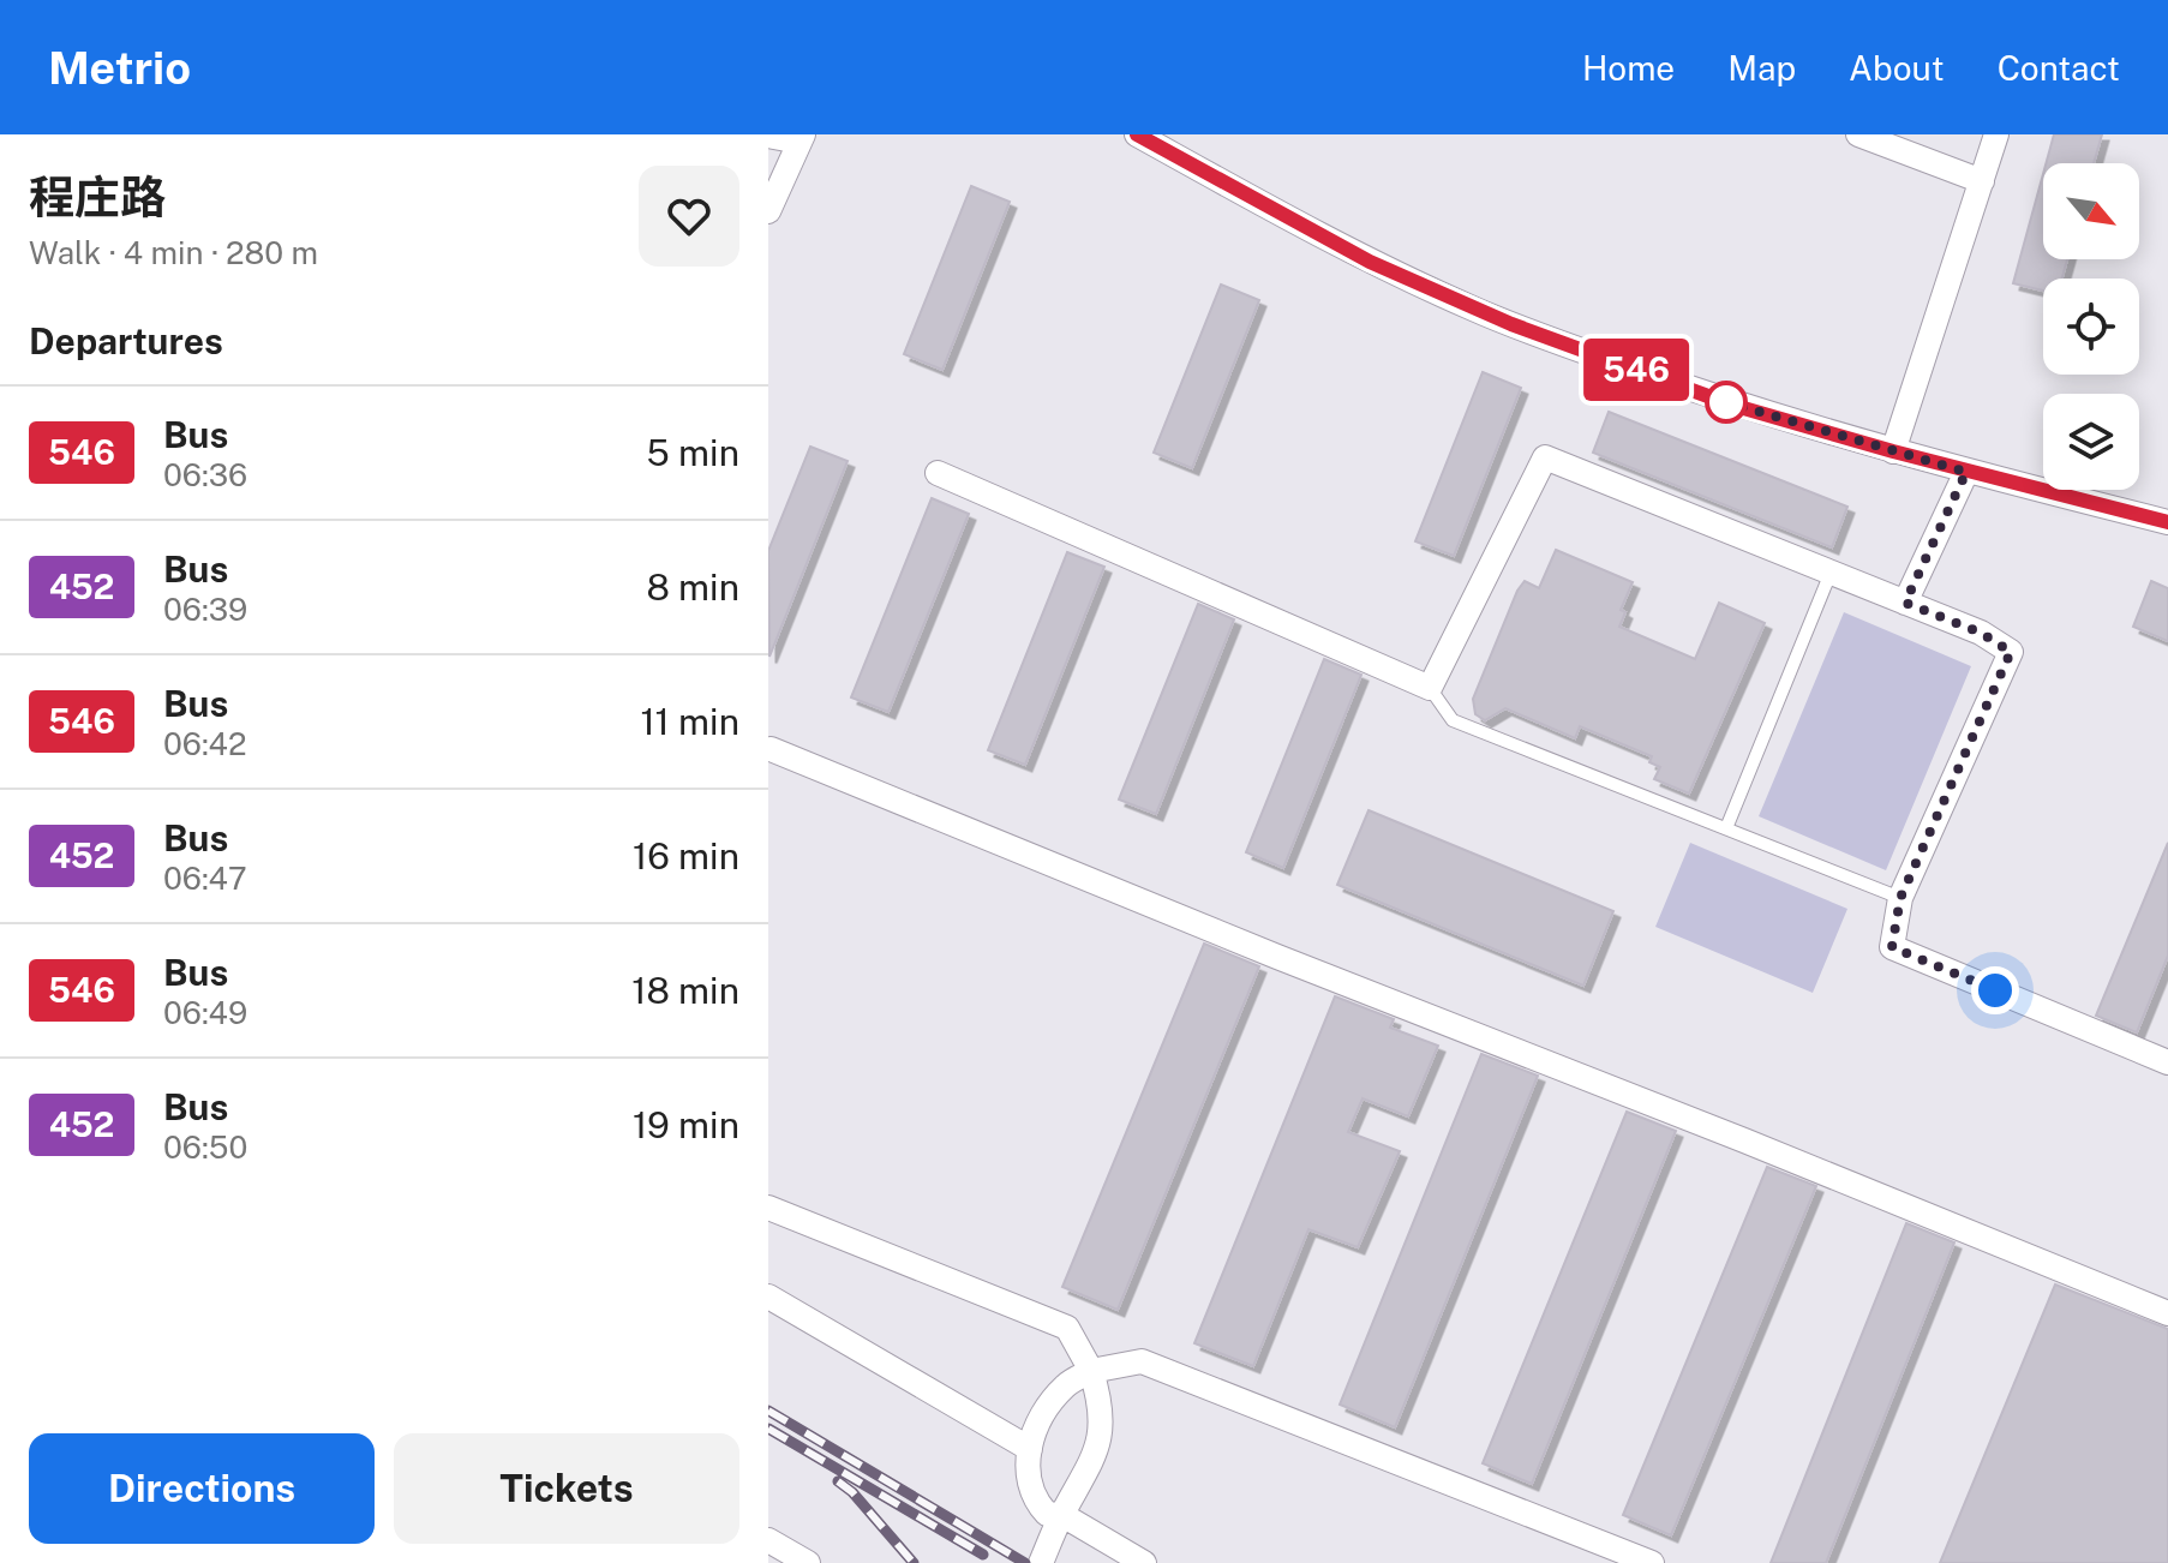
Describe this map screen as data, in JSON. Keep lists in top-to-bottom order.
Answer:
{
  "lines": ["bus line 546"],
  "north": "bottom right",
  "page": {
    "header": "Metrio",
    "nav": [
      "Home",
      "Map",
      "About",
      "Contact"
    ],
    "heading": [
      ["程庄路", "Walk · 4 min · 280 m"],
      "Departures"
    ],
    "on_map": "546",
    "list": [
      {
        "mark": "546",
        "name": "Bus",
        "note": "06:36",
        "value": "5 min"
      },
      {
        "mark": "452",
        "name": "Bus",
        "note": "06:39",
        "value": "8 min"
      },
      {
        "mark": "546",
        "name": "Bus",
        "note": "06:42",
        "value": "11 min"
      },
      {
        "mark": "452",
        "name": "Bus",
        "note": "06:47",
        "value": "16 min"
      },
      {
        "mark": "546",
        "name": "Bus",
        "note": "06:49",
        "value": "18 min"
      },
      {
        "mark": "452",
        "name": "Bus",
        "note": "06:50",
        "value": "19 min"
      }
    ],
    "buttons": ["Directions", "Tickets"]
  }
}
